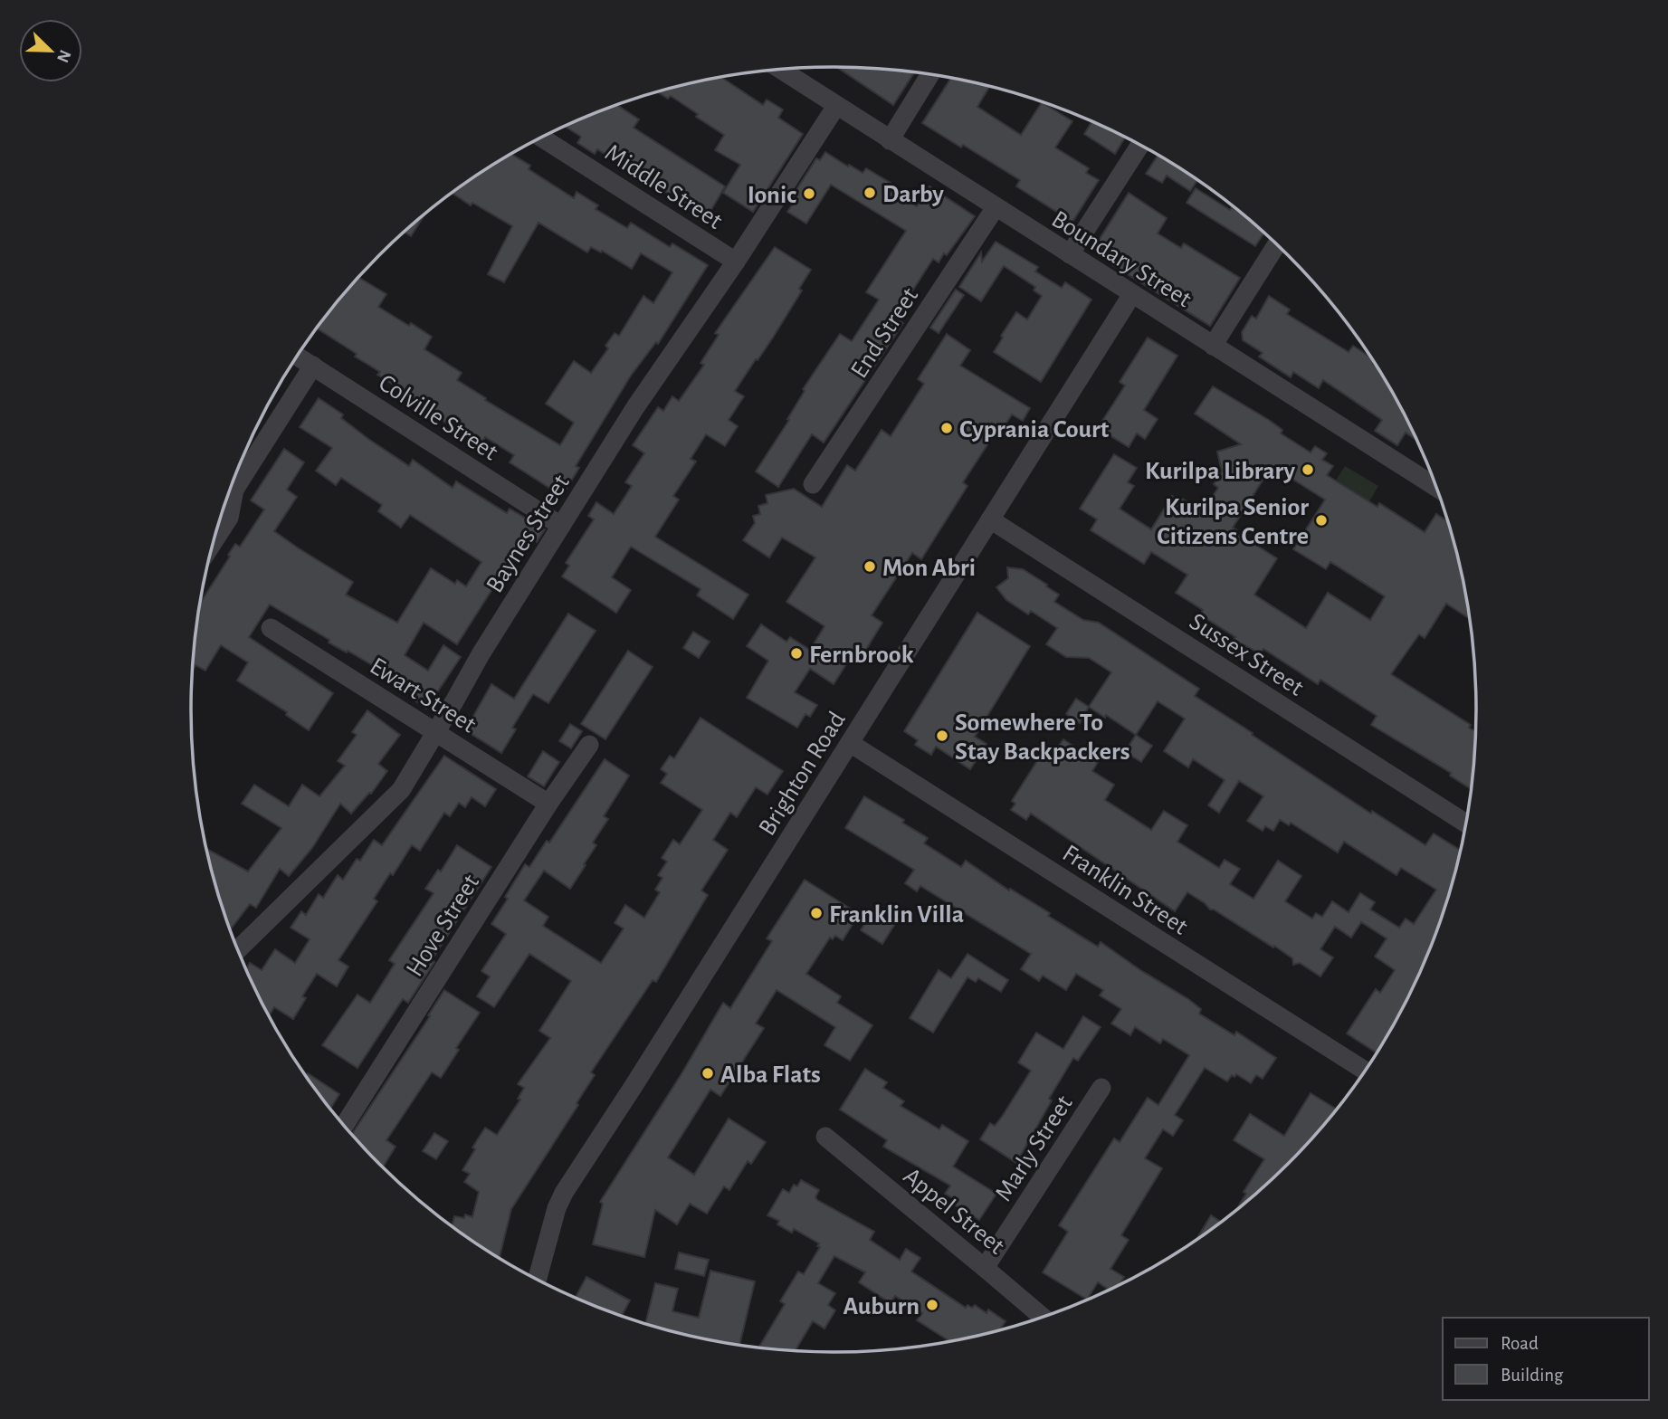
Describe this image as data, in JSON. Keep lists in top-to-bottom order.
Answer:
{
  "streets": {
    "street": [
      "Middle Street",
      "Boundary Street",
      "End Street",
      "Colville Street",
      "Baynes Street",
      "Sussex Street",
      "Ewart Street",
      "Brighton Road",
      "Franklin Street",
      "Hove Street",
      "Marly Street",
      "Appel Street"
    ]
  },
  "crossings": [
    ["Middle Street", "Baynes Street"],
    ["Boundary Street", "End Street"],
    ["Boundary Street", "Baynes Street"],
    ["Boundary Street", "Brighton Road"],
    ["Colville Street", "Baynes Street"],
    ["Baynes Street", "Ewart Street"],
    ["Sussex Street", "Brighton Road"],
    ["Ewart Street", "Hove Street"],
    ["Brighton Road", "Franklin Street"],
    ["Marly Street", "Appel Street"]
  ],
  "places": [
    "Darby",
    "Ionic",
    "Cyprania Court",
    "Kurilpa Library",
    "Kurilpa Senior Citizens Centre",
    "Mon Abri",
    "Fernbrook",
    "Somewhere To Stay Backpackers",
    "Franklin Villa",
    "Alba Flats",
    "Auburn"
  ],
  "legend": ["Road", "Building"],
  "north": "bottom right"
}
